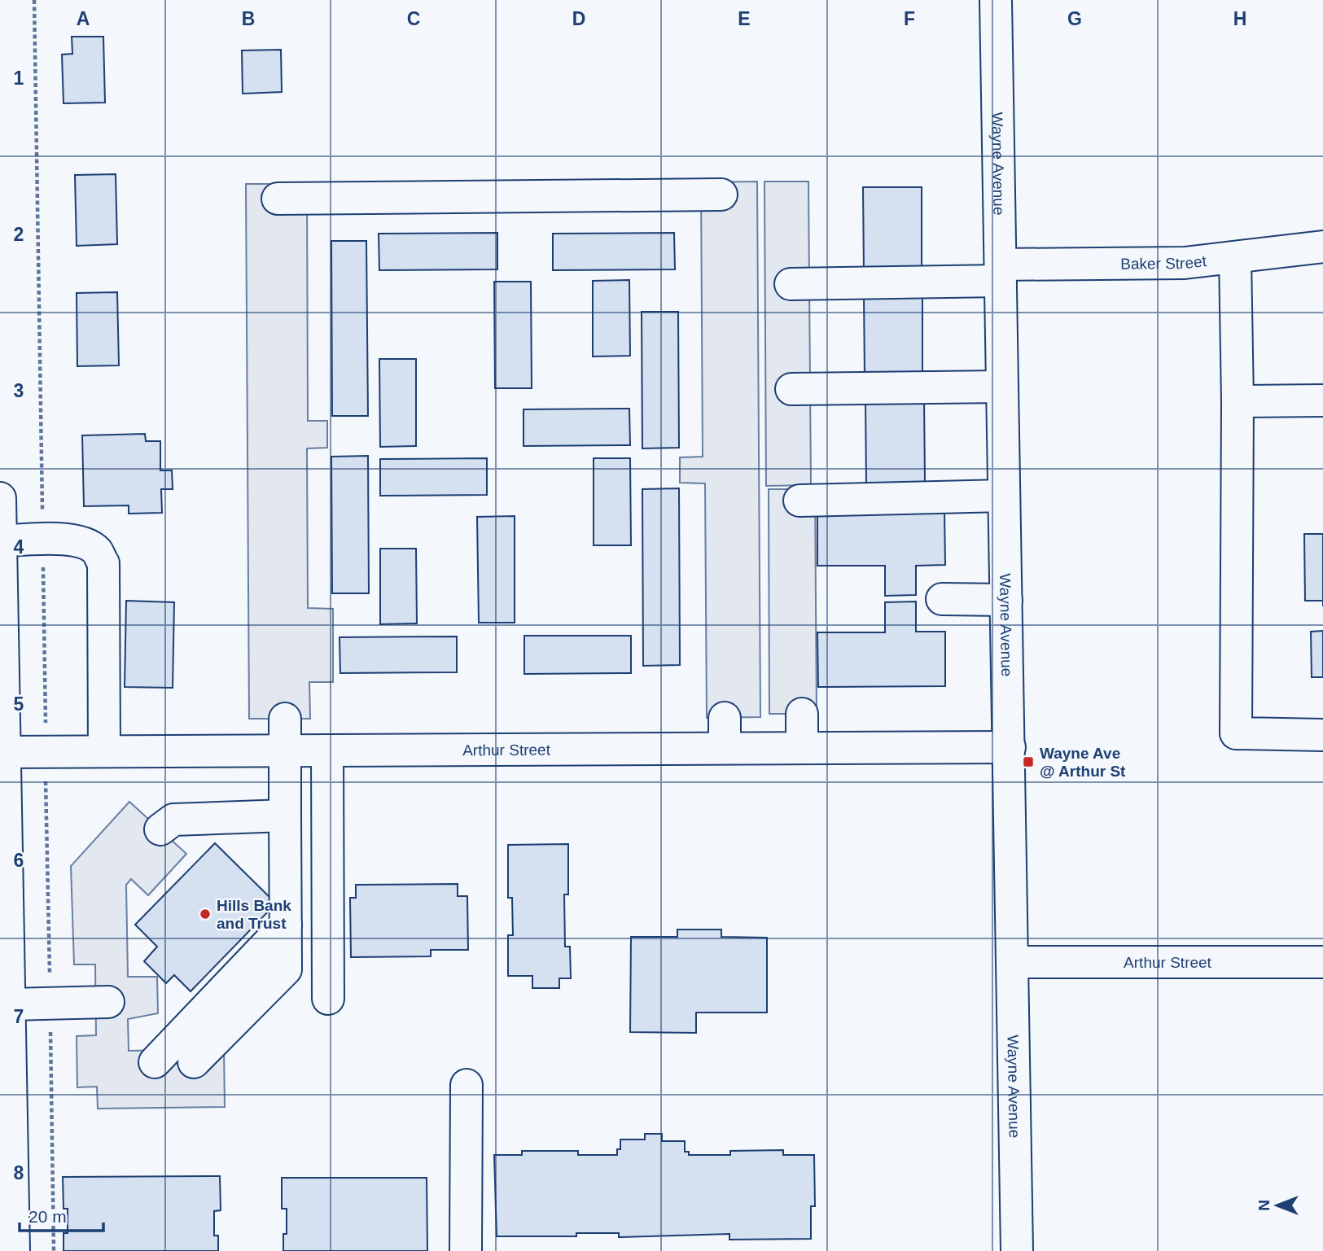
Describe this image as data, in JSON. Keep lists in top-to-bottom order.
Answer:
{
  "streets": {
    "street": ["Wayne Avenue", "Baker Street", "Arthur Street"]
  },
  "crossings": [
    ["Wayne Avenue", "Baker Street"],
    ["Wayne Avenue", "Arthur Street"]
  ],
  "places": {
    "transit": ["Wayne Ave @ Arthur St"],
    "other": ["Hills Bank and Trust"]
  },
  "scale_bar": "20 m",
  "north": "left",
  "grid": {
    "columns": [
      "A",
      "B",
      "C",
      "D",
      "E",
      "F",
      "G",
      "H"
    ],
    "rows": [
      "1",
      "2",
      "3",
      "4",
      "5",
      "6",
      "7",
      "8"
    ]
  }
}
